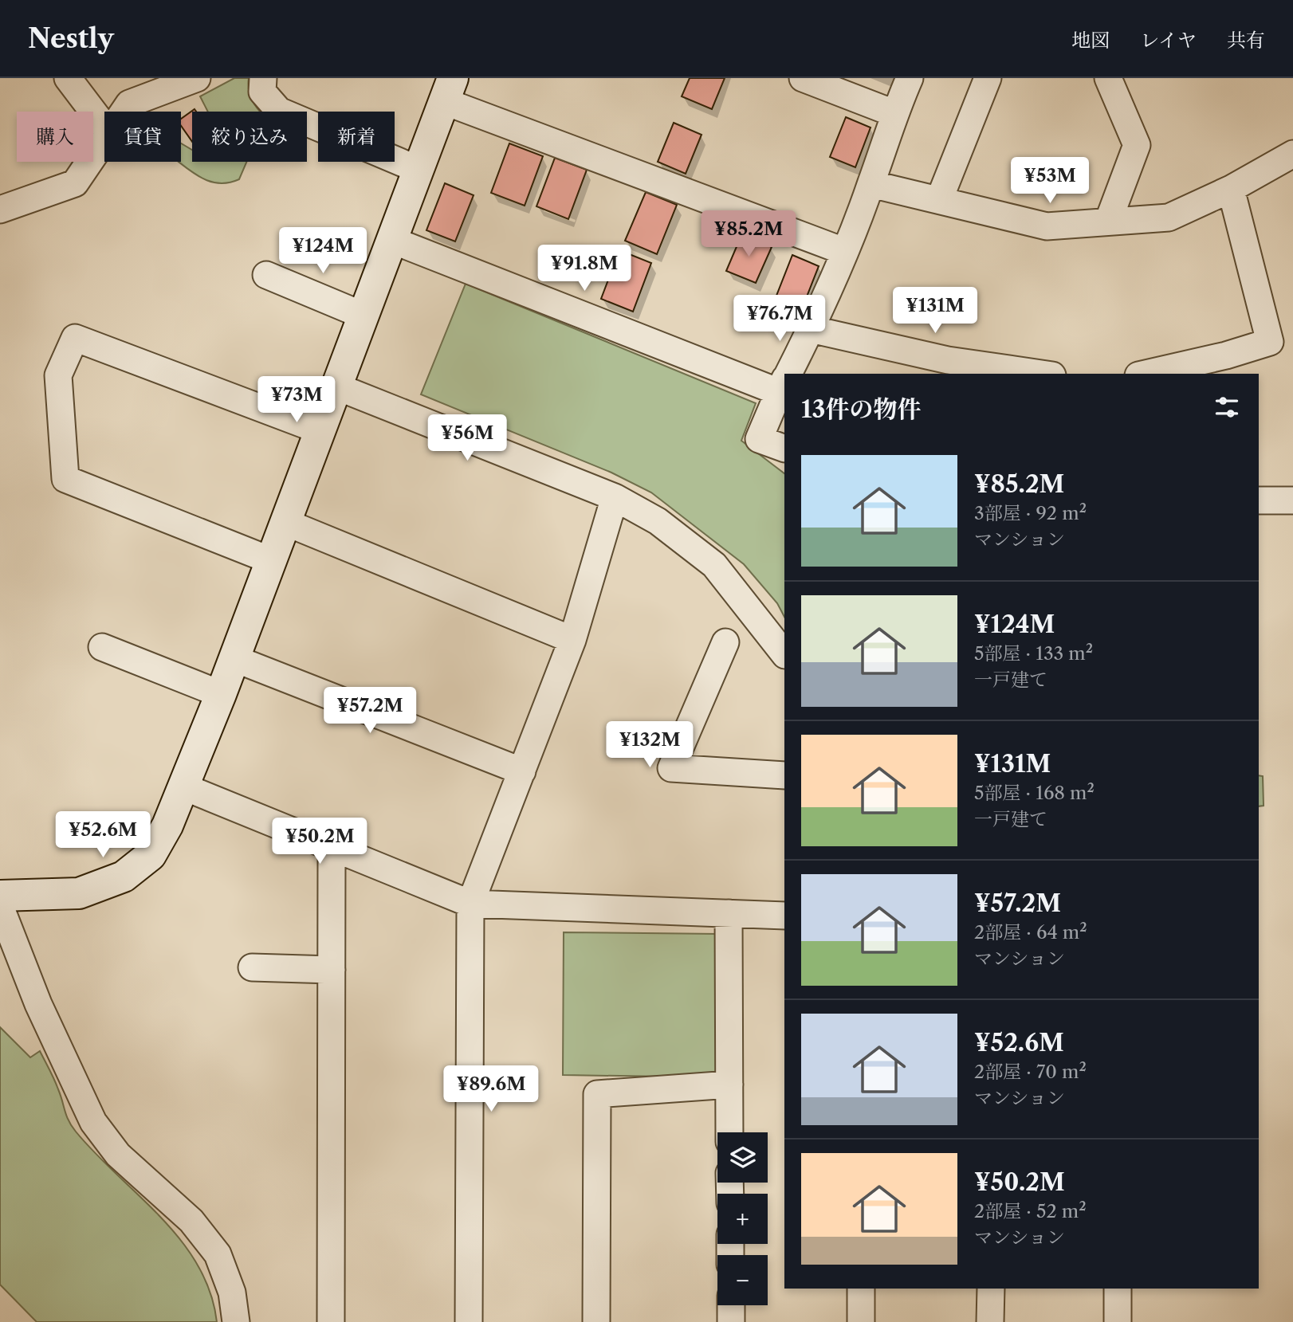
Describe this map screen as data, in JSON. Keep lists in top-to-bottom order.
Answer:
{
  "page": {
    "header": "Nestly",
    "nav": ["地図", "レイヤ", "共有"],
    "chip": [
      "購入",
      "賃貸",
      "絞り込み",
      "新着"
    ],
    "price": [
      "¥53M",
      "¥85.2M",
      "¥124M",
      "¥91.8M",
      "¥131M",
      "¥76.7M",
      "¥73M",
      "¥56M",
      "¥57.2M",
      "¥132M",
      "¥52.6M",
      "¥50.2M",
      "¥89.6M"
    ],
    "heading": "13件の物件",
    "list": [
      {
        "name": "¥85.2M",
        "note": "3部屋 · 92 m² · マンション"
      },
      {
        "name": "¥124M",
        "note": "5部屋 · 133 m² · 一戸建て"
      },
      {
        "name": "¥131M",
        "note": "5部屋 · 168 m² · 一戸建て"
      },
      {
        "name": "¥57.2M",
        "note": "2部屋 · 64 m² · マンション"
      },
      {
        "name": "¥52.6M",
        "note": "2部屋 · 70 m² · マンション"
      },
      {
        "name": "¥50.2M",
        "note": "2部屋 · 52 m² · マンション"
      }
    ],
    "map_buttons": ["+", "−"]
  }
}
